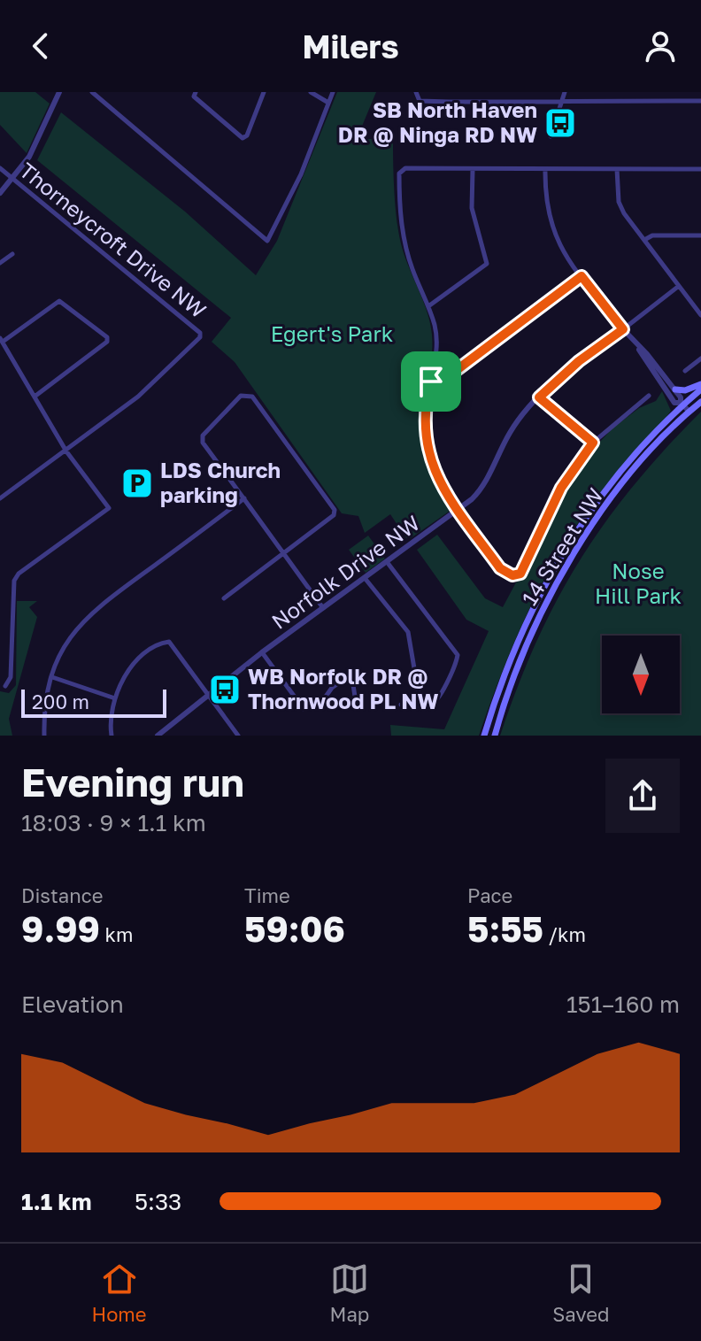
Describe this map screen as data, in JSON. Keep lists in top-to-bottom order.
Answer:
{
  "streets": {
    "main road": ["14 Street NW"],
    "street": ["Thorneycroft Drive NW", "Norfolk Drive NW"]
  },
  "parks": ["Egert's Park", "Nose Hill Park"],
  "places": {
    "bus stop": ["SB North Haven DR @ Ninga RD NW", "WB Norfolk DR @ Thornwood PL NW"],
    "parking": ["LDS Church parking"]
  },
  "scale_bar": "200 m",
  "north": "bottom",
  "page": {
    "header": "Milers",
    "scale": "200 m",
    "heading": ["Evening run", "18:03 · 9 × 1.1 km"],
    "stats": [
      ["Distance", "9.99 km"],
      ["Time", "59:06"],
      ["Pace", "5:55 /km"]
    ],
    "chart": ["Elevation", "151–160 m"],
    "list": [
      {
        "name": "1.1 km",
        "note": "5:33"
      }
    ],
    "tabs": ["Home", "Map", "Saved"]
  }
}
